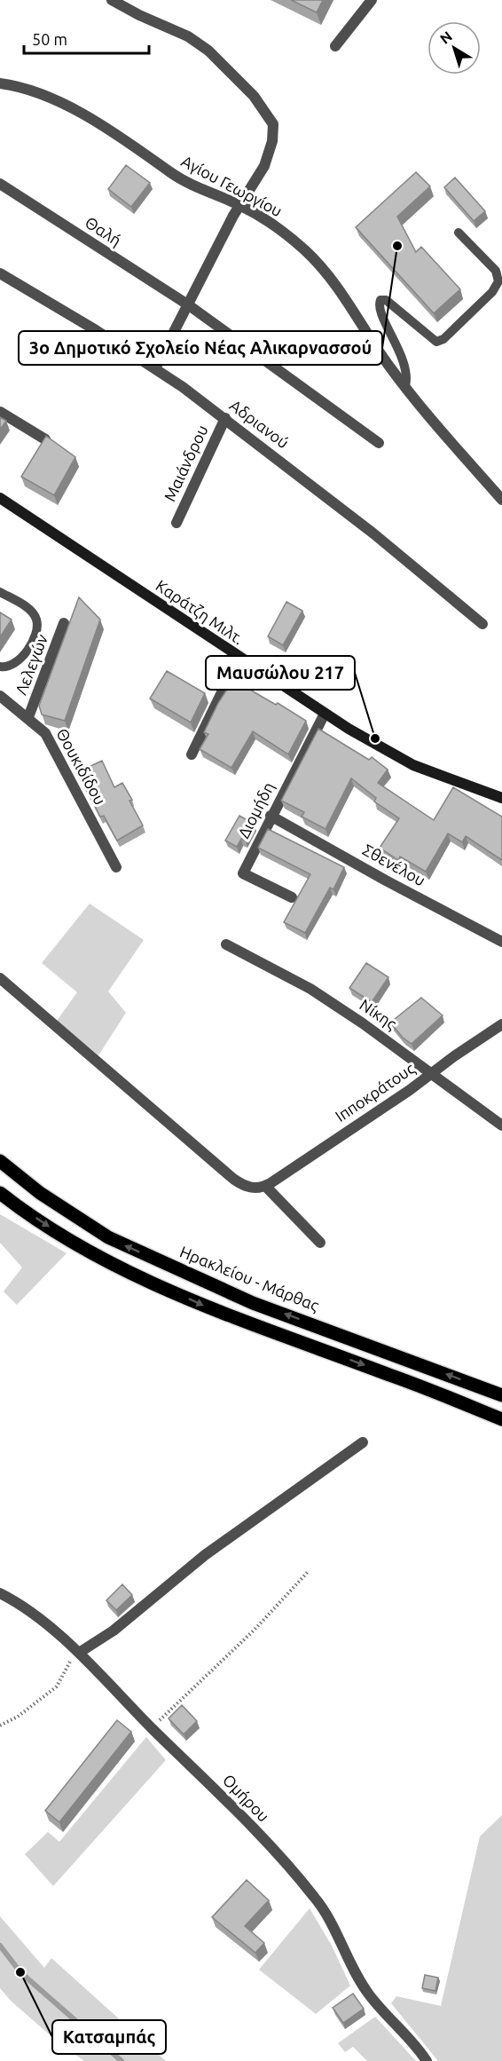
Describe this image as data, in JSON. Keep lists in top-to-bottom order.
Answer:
{
  "streets": {
    "main road": ["Ηρακλείου - Μάρθας"],
    "street": [
      "Αγίου Γεωργίου",
      "Θαλή",
      "Αδριανού",
      "Μαιάνδρου",
      "Καράτζη Μιλτ.",
      "Λελεγών",
      "Θουκιδίδου",
      "Διομήδη",
      "Σθενέλου",
      "Νίκης",
      "Ιπποκράτους",
      "Ομήρου"
    ]
  },
  "crossings": [
    ["Αδριανού", "Μαιάνδρου"],
    ["Καράτζη Μιλτ.", "Διομήδη"],
    ["Λελεγών", "Θουκιδίδου"],
    ["Διομήδη", "Σθενέλου"],
    ["Νίκης", "Ιπποκράτους"]
  ],
  "places": ["3ο Δημοτικό Σχολείο Νέας Αλικαρνασσού", "Μαυσώλου 217", "Κατσαμπάς"],
  "scale_bar": "50 m",
  "north": "top left"
}
